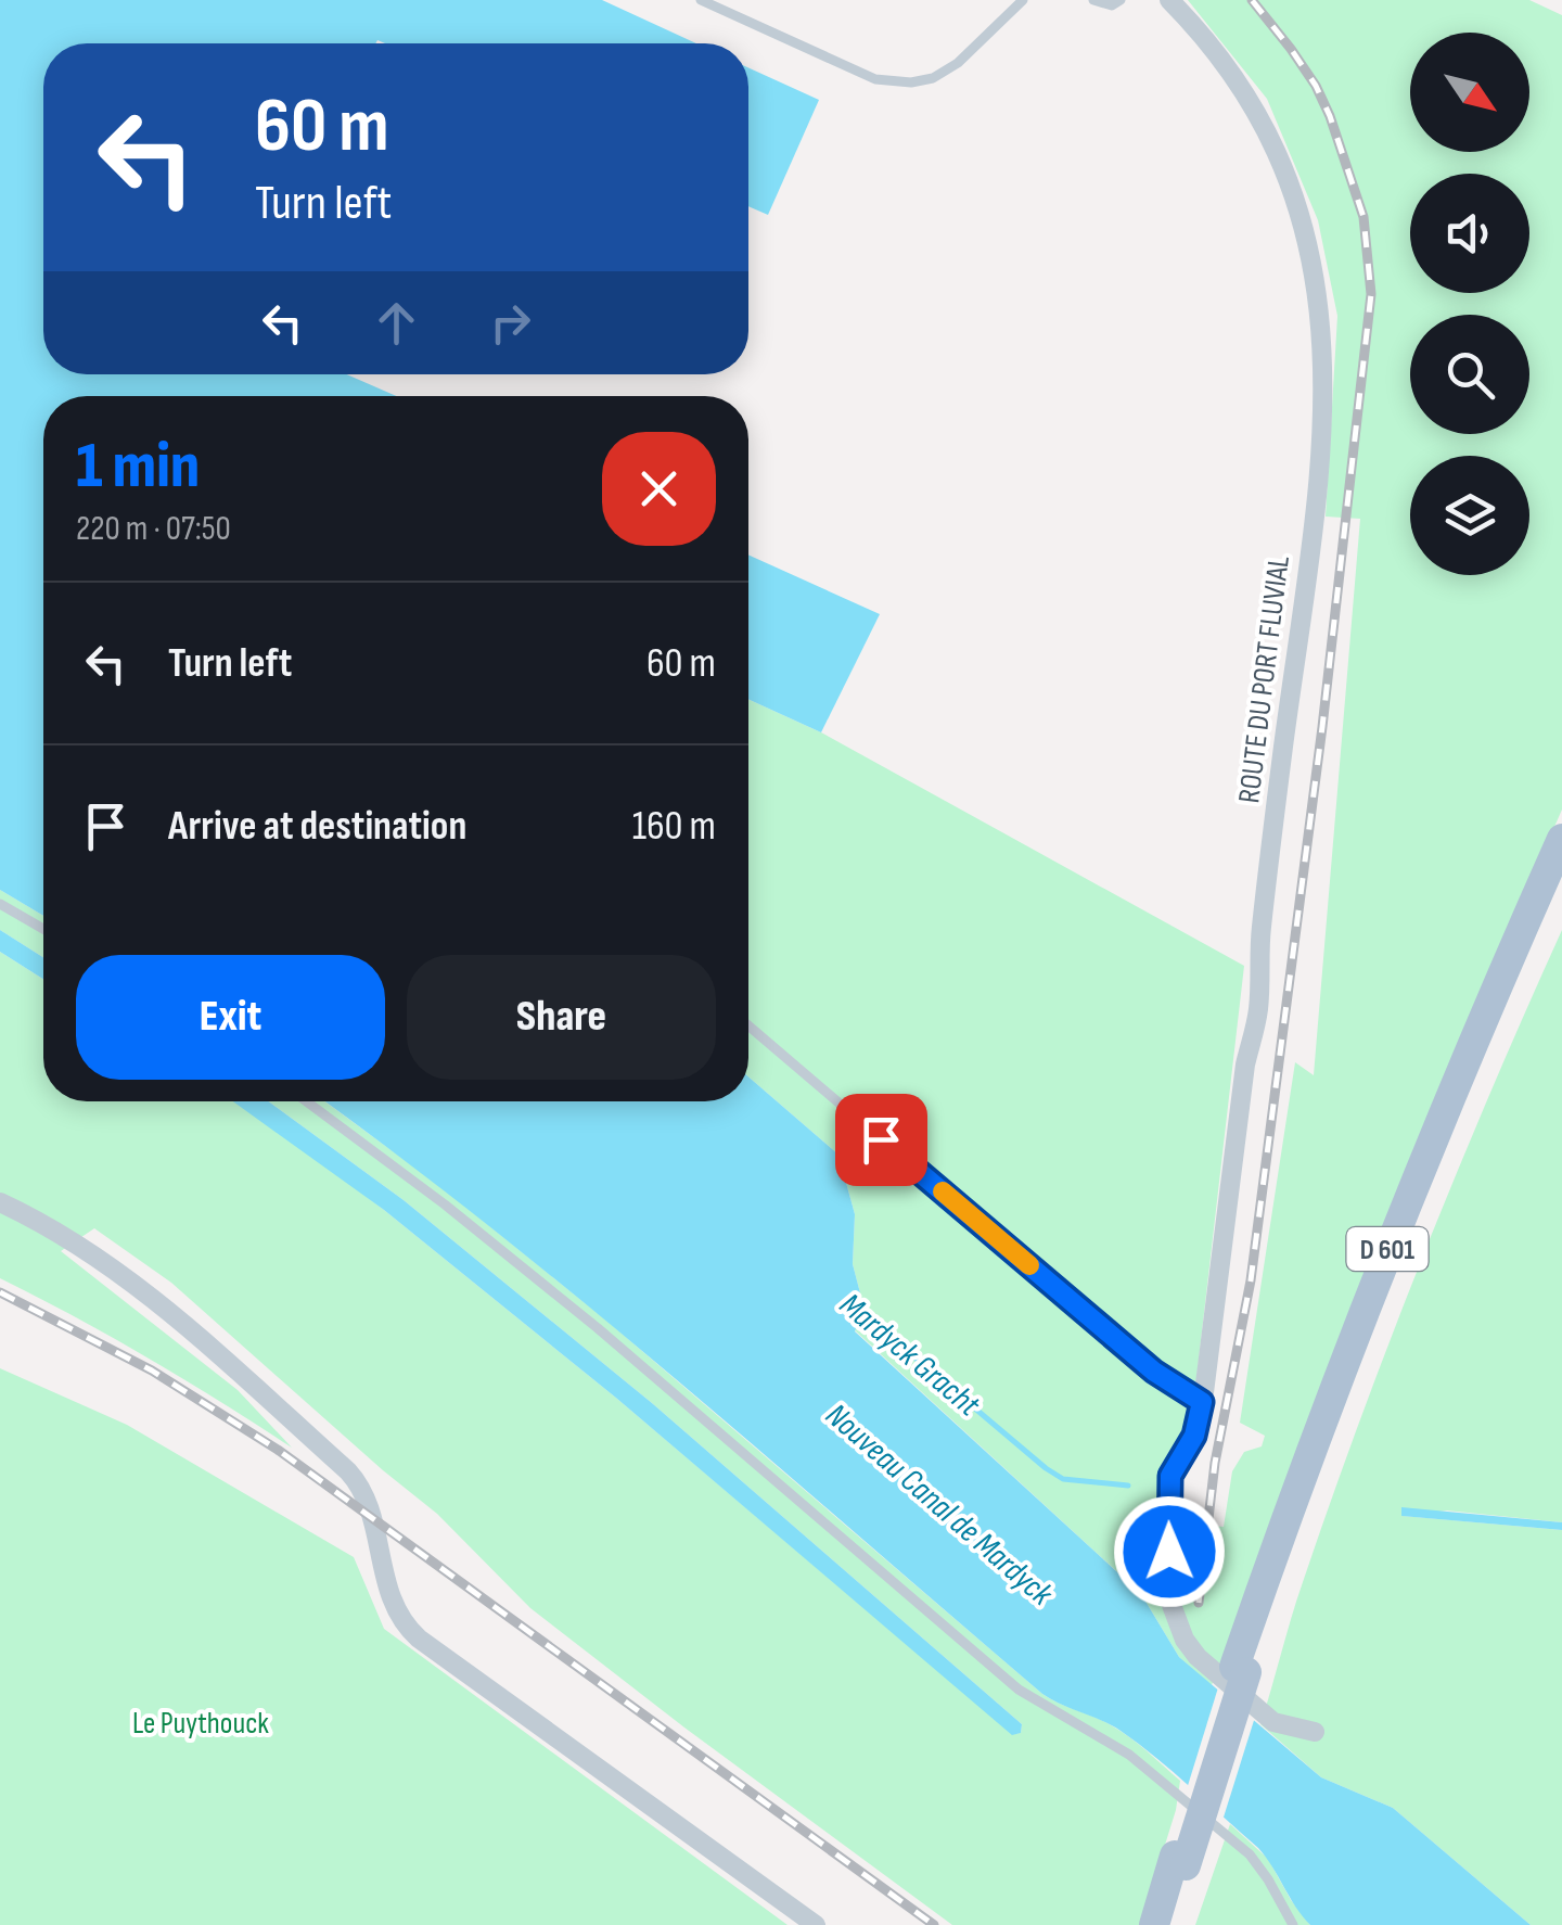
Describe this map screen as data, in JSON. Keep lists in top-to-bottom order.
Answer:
{
  "streets": {
    "main road": ["D 601"],
    "street": ["ROUTE DU PORT FLUVIAL"]
  },
  "water": ["Mardyck Gracht", "Nouveau Canal de Mardyck"],
  "parks": ["Le Puythouck"],
  "north": "bottom right",
  "page": {
    "turn": ["60 m", "Turn left"],
    "heading": ["1 min", "220 m · 07:50"],
    "list": [
      {
        "name": "Turn left",
        "value": "60 m"
      },
      {
        "name": "Arrive at destination",
        "value": "160 m"
      }
    ],
    "buttons": ["Exit", "Share"]
  }
}
